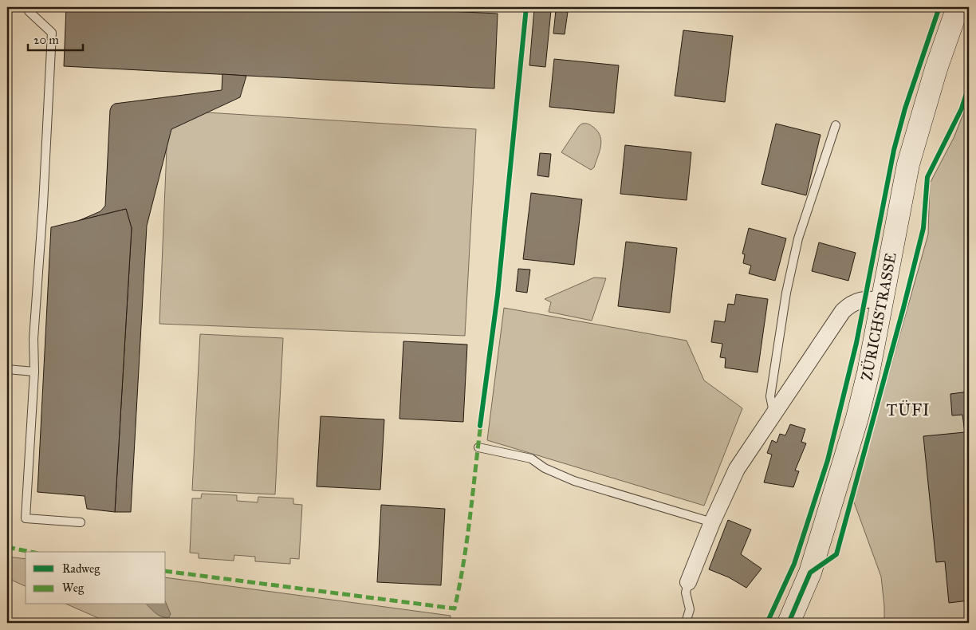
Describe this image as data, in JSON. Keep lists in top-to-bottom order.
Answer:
{
  "streets": {
    "main road": ["ZÜRICHSTRASSE"]
  },
  "districts": ["TÜFI"],
  "legend": ["Radweg", "Weg"],
  "scale_bar": "20 m"
}
